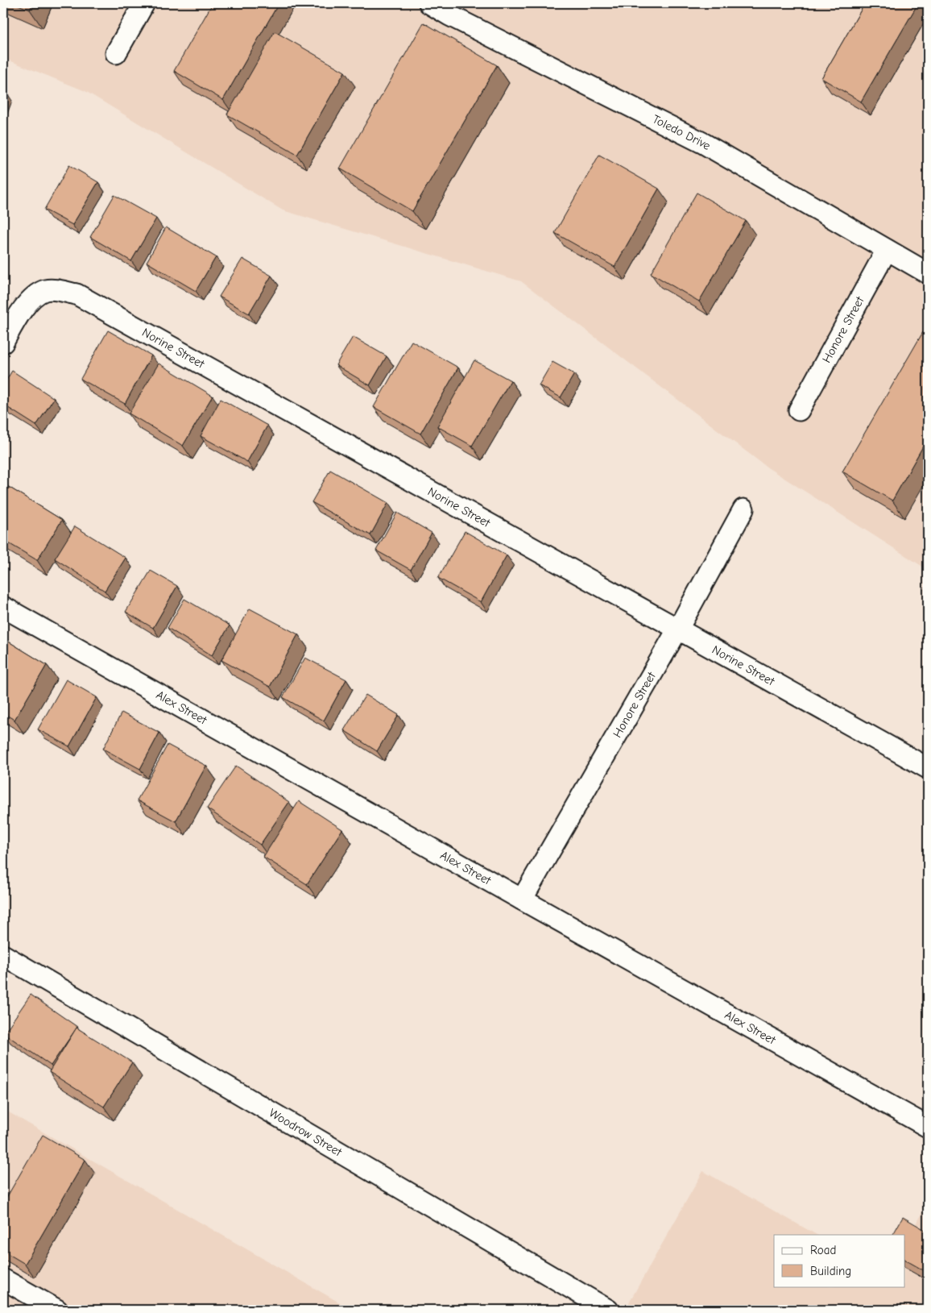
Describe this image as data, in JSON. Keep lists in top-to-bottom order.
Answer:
{
  "streets": {
    "street": [
      "Toledo Drive",
      "Honore Street",
      "Norine Street",
      "Alex Street",
      "Woodrow Street"
    ]
  },
  "crossings": [
    ["Toledo Drive", "Honore Street"],
    ["Honore Street", "Norine Street"],
    ["Honore Street", "Alex Street"]
  ],
  "legend": ["Road", "Building"]
}
